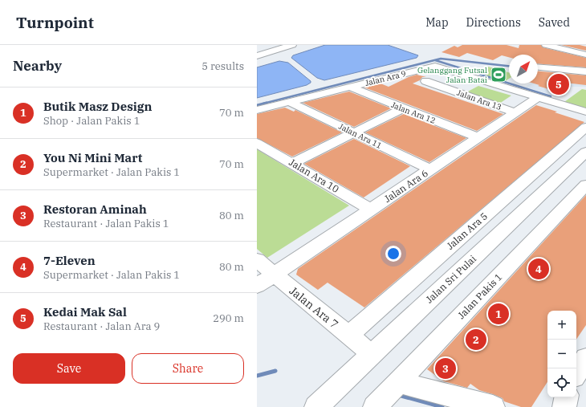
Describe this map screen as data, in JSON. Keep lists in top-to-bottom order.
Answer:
{
  "streets": {
    "street": [
      "Jalan Ara 9",
      "Jalan Ara 13",
      "Jalan Ara 12",
      "Jalan Ara 11",
      "Jalan Ara 10",
      "Jalan Ara 6",
      "Jalan Ara 5",
      "Jalan Sri Pulai",
      "Jalan Pakis 1",
      "Jalan Ara 7"
    ]
  },
  "crossings": [
    ["Jalan Ara 9", "Jalan Ara 12"],
    ["Jalan Ara 9", "Jalan Ara 11"],
    ["Jalan Ara 9", "Jalan Ara 6"],
    ["Jalan Ara 13", "Jalan Ara 6"],
    ["Jalan Ara 12", "Jalan Ara 6"],
    ["Jalan Ara 11", "Jalan Ara 6"],
    ["Jalan Ara 10", "Jalan Ara 6"],
    ["Jalan Ara 6", "Jalan Ara 7"],
    ["Jalan Ara 5", "Jalan Ara 7"],
    ["Jalan Sri Pulai", "Jalan Ara 7"]
  ],
  "places": {
    "sports": ["Gelanggang Futsal Jalan Batai"]
  },
  "north": "top right",
  "page": {
    "header": "Turnpoint",
    "nav": ["Map", "Directions", "Saved"],
    "heading": ["Nearby", "5 results"],
    "pins": [
      "5",
      "4",
      "1",
      "2",
      "3"
    ],
    "list": [
      {
        "mark": "1",
        "name": "Butik Masz Design",
        "note": "Shop · Jalan Pakis 1",
        "value": "70 m"
      },
      {
        "mark": "2",
        "name": "You Ni Mini Mart",
        "note": "Supermarket · Jalan Pakis 1",
        "value": "70 m"
      },
      {
        "mark": "3",
        "name": "Restoran Aminah",
        "note": "Restaurant · Jalan Pakis 1",
        "value": "80 m"
      },
      {
        "mark": "4",
        "name": "7-Eleven",
        "note": "Supermarket · Jalan Pakis 1",
        "value": "80 m"
      },
      {
        "mark": "5",
        "name": "Kedai Mak Sal",
        "note": "Restaurant · Jalan Ara 9",
        "value": "290 m"
      }
    ],
    "map_buttons": ["+", "−"],
    "buttons": ["Save", "Share"]
  }
}
